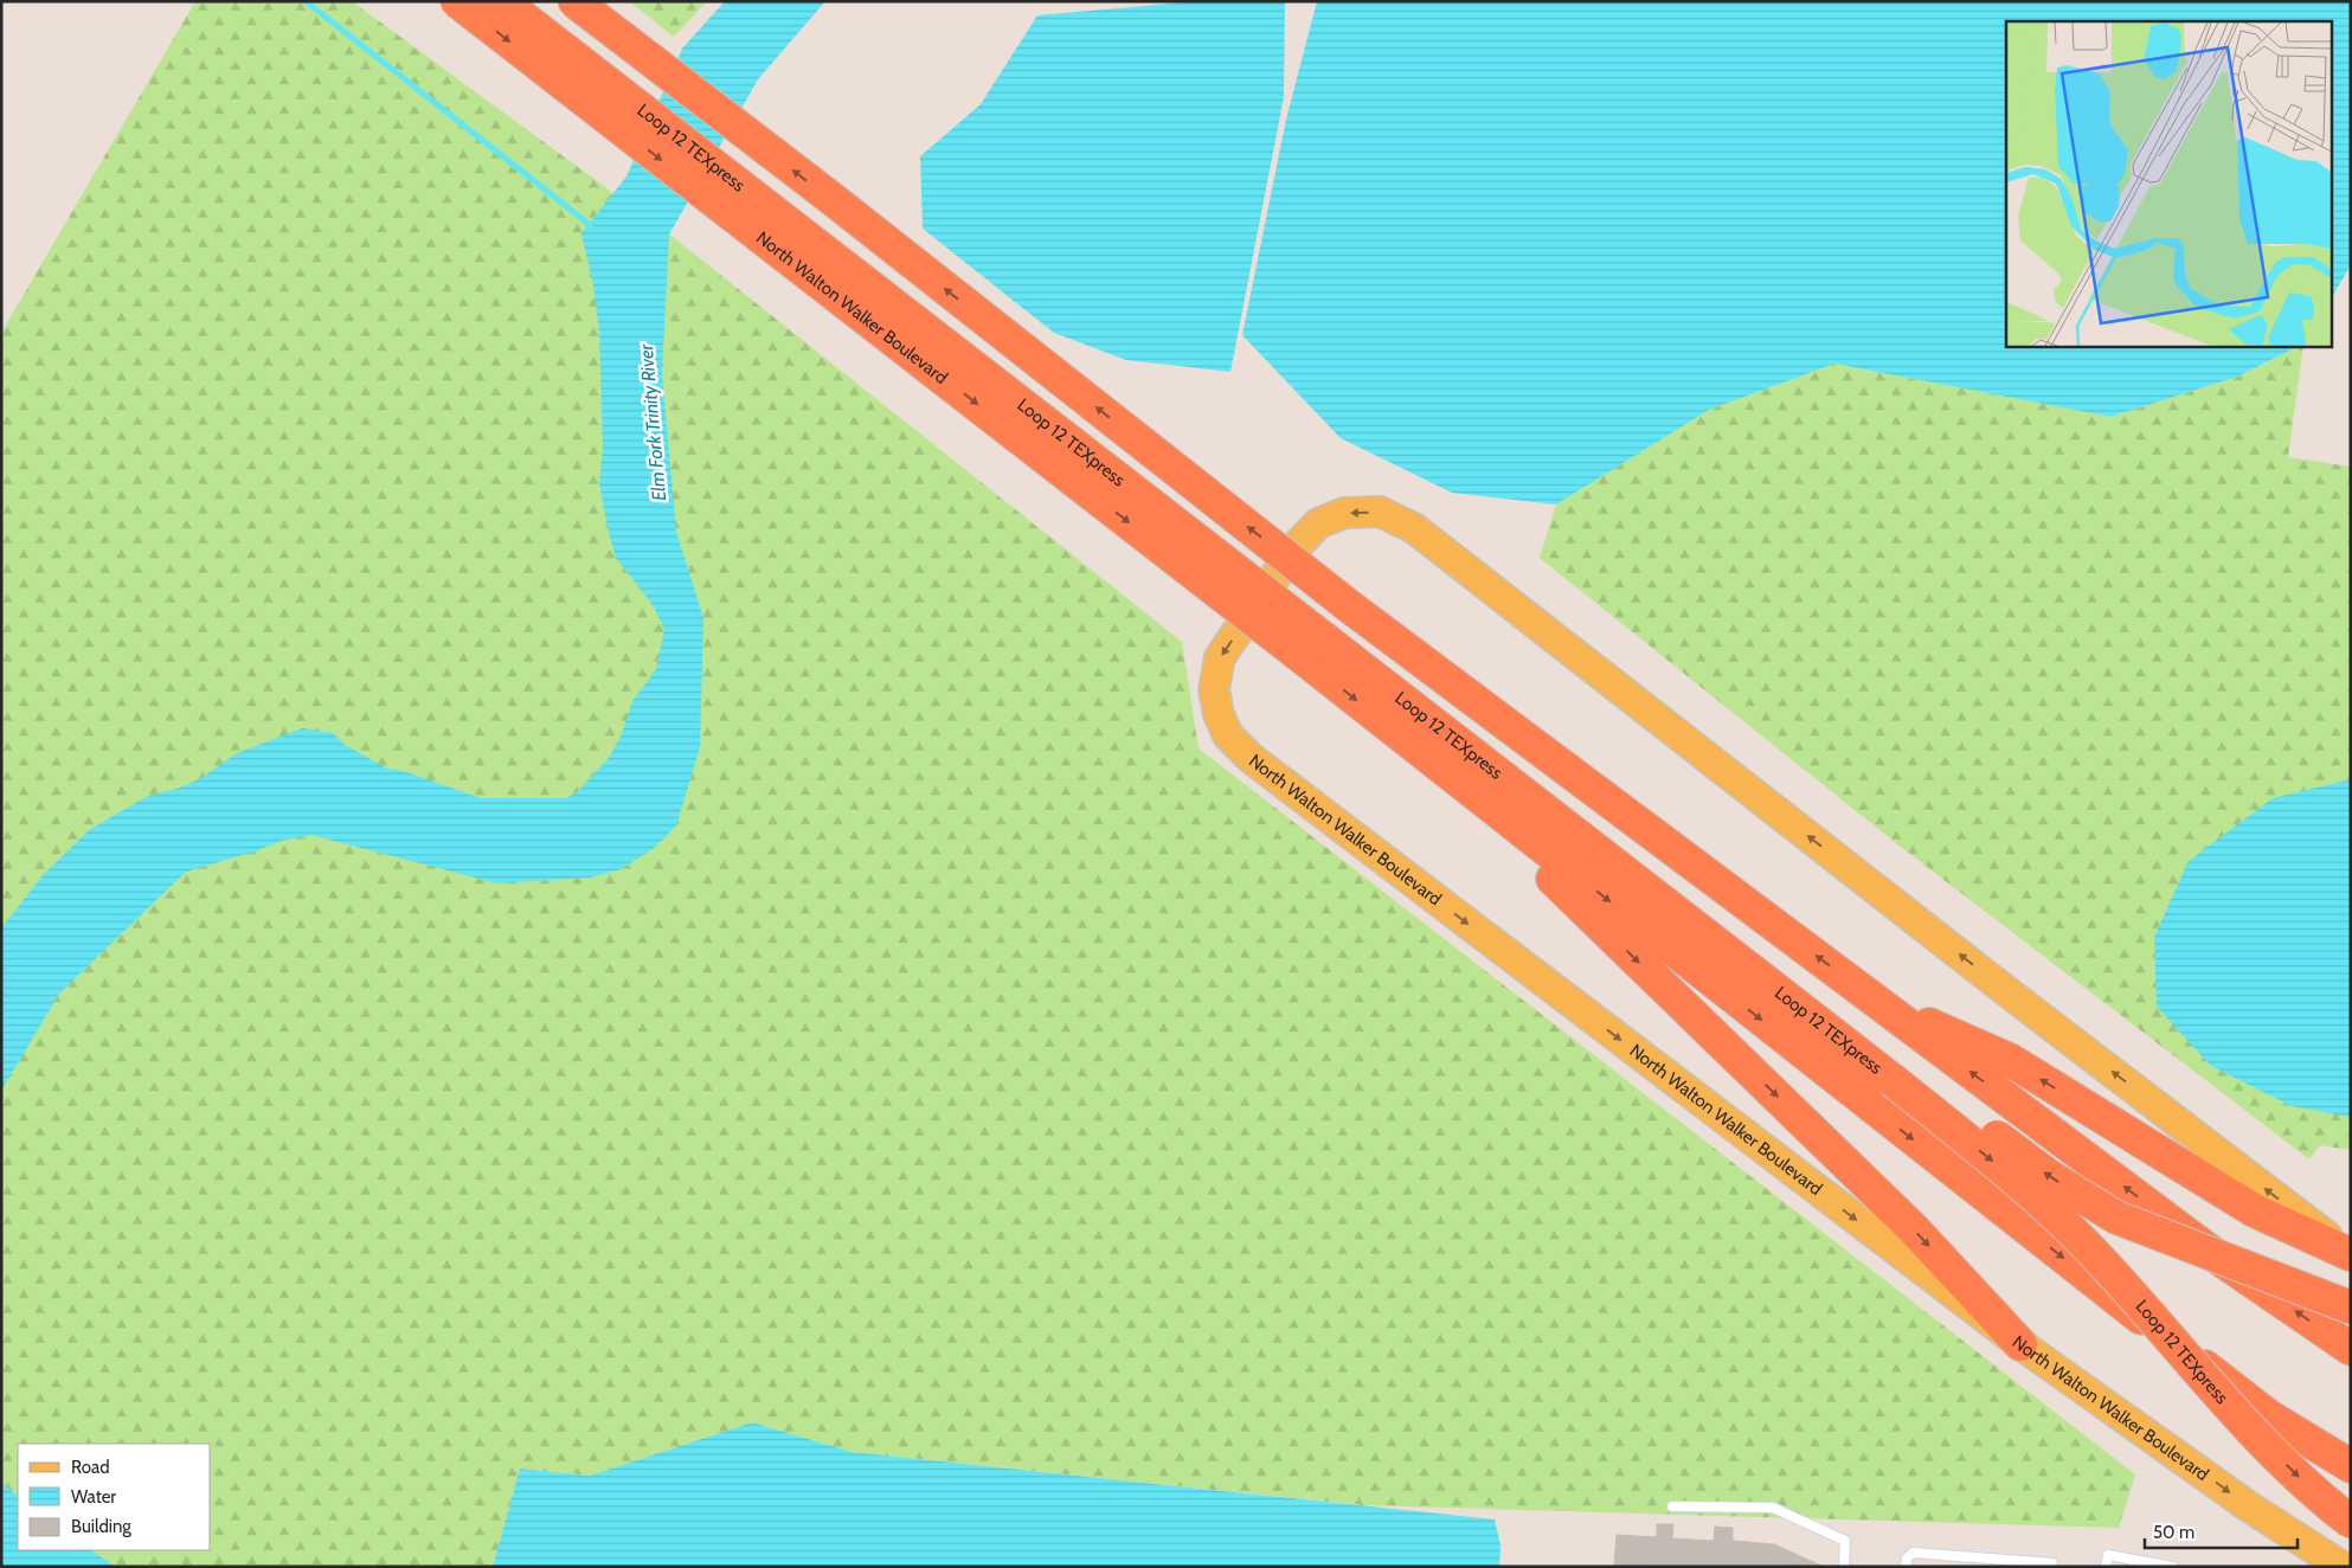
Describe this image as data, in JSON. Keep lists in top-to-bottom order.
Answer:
{
  "streets": {
    "highway": ["Loop 12 TEXpress", "North Walton Walker Boulevard"]
  },
  "crossings": [
    ["Loop 12 TEXpress", "North Walton Walker Boulevard"]
  ],
  "water": ["Elm Fork Trinity River"],
  "legend": ["Road", "Water", "Building"],
  "scale_bar": "50 m"
}
